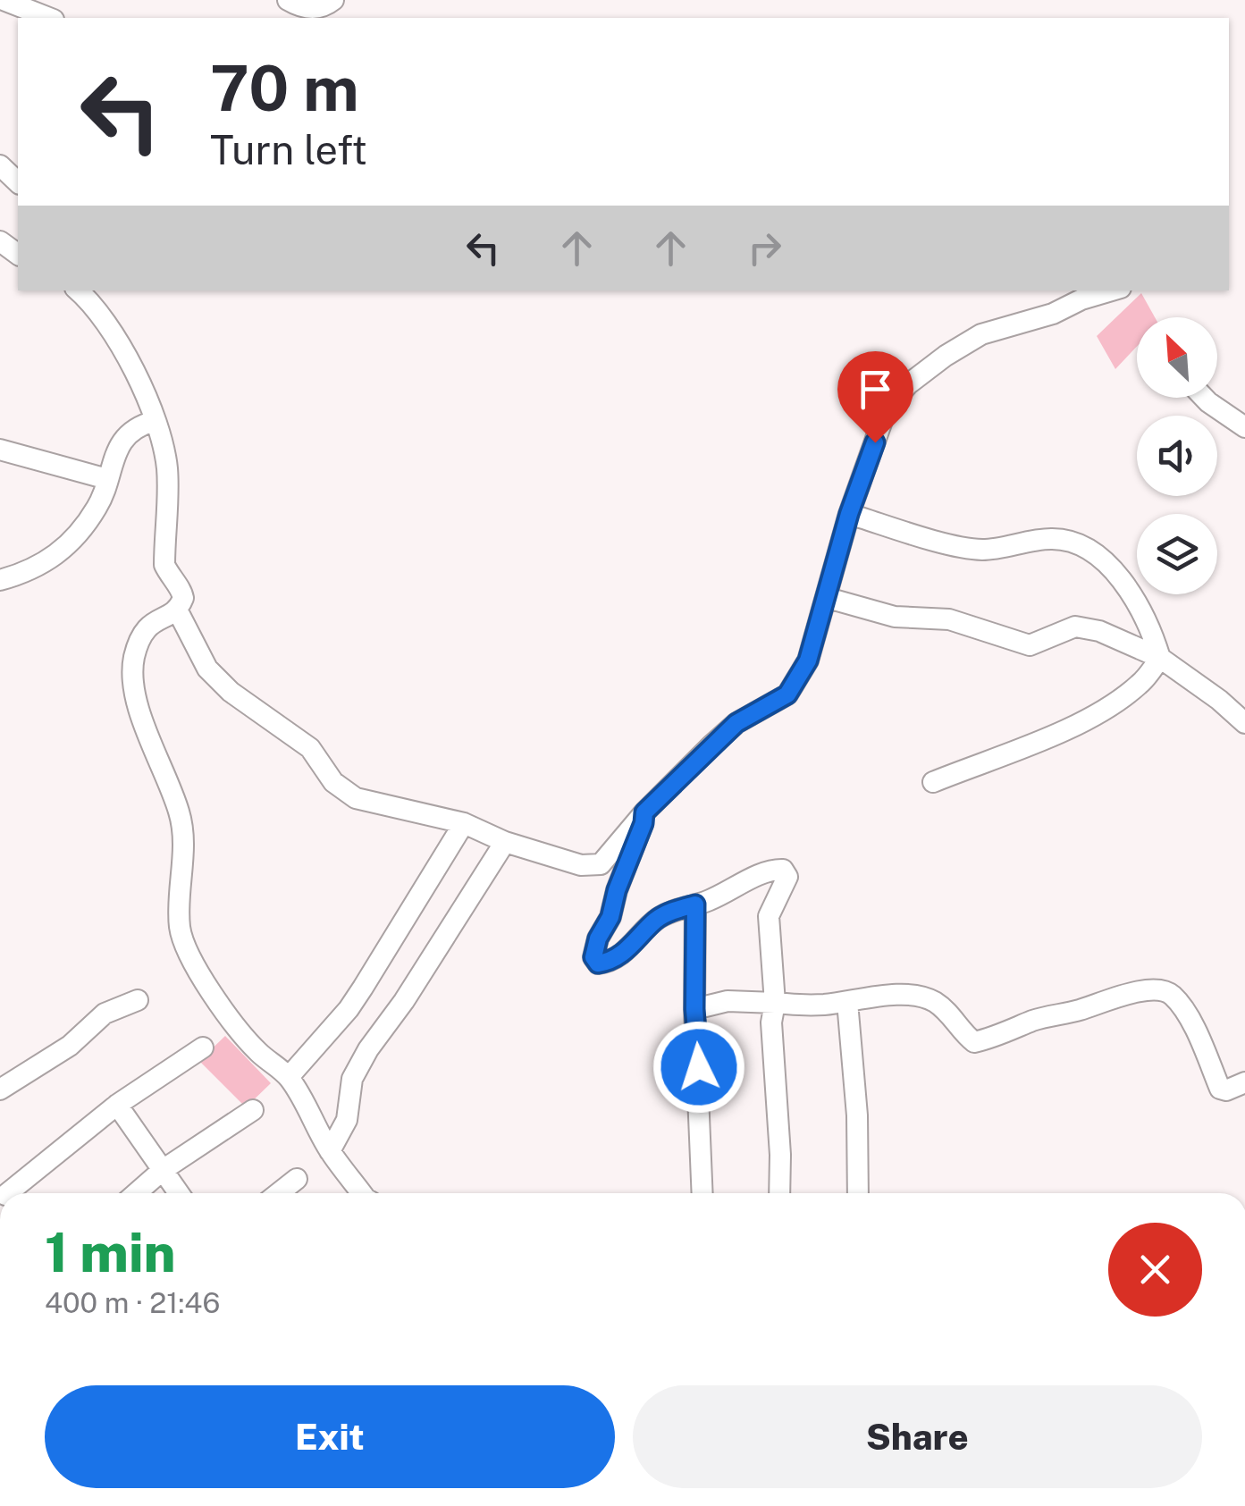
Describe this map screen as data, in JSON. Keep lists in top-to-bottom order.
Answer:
{
  "north": "top left",
  "page": {
    "turn": ["70 m", "Turn left"],
    "heading": ["1 min", "400 m · 21:46"],
    "buttons": ["Exit", "Share"]
  }
}
